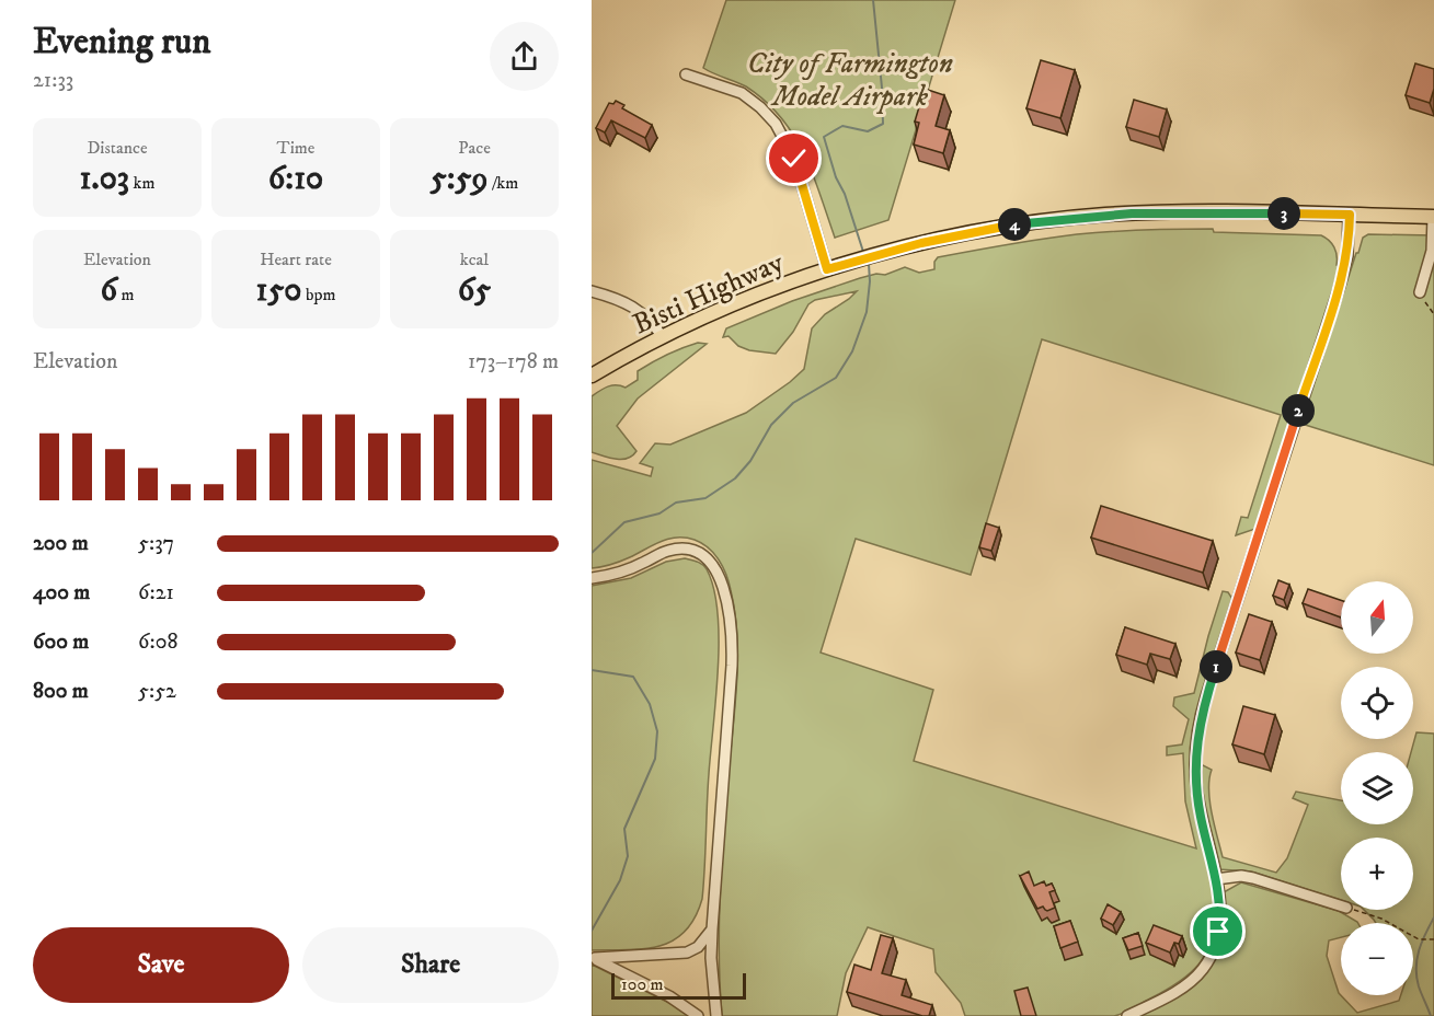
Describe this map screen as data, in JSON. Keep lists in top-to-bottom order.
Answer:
{
  "streets": {
    "main road": ["Bisti Highway"]
  },
  "parks": ["City of Farmington Model Airpark"],
  "scale_bar": "100 m",
  "north": "top",
  "page": {
    "heading": ["Evening run", "21:33"],
    "stats": [
      ["Distance", "1.03 km"],
      ["Time", "6:10"],
      ["Pace", "5:59 /km"],
      ["Elevation", "6 m"],
      ["Heart rate", "150 bpm"],
      ["kcal", "65"]
    ],
    "pins": [
      "3",
      "4",
      "2",
      "1"
    ],
    "chart": ["Elevation", "173–178 m"],
    "list": [
      {
        "name": "200 m",
        "note": "5:37"
      },
      {
        "name": "400 m",
        "note": "6:21"
      },
      {
        "name": "600 m",
        "note": "6:08"
      },
      {
        "name": "800 m",
        "note": "5:52"
      }
    ],
    "map_buttons": ["+", "−"],
    "buttons": ["Save", "Share"],
    "scale": "100 m"
  }
}
